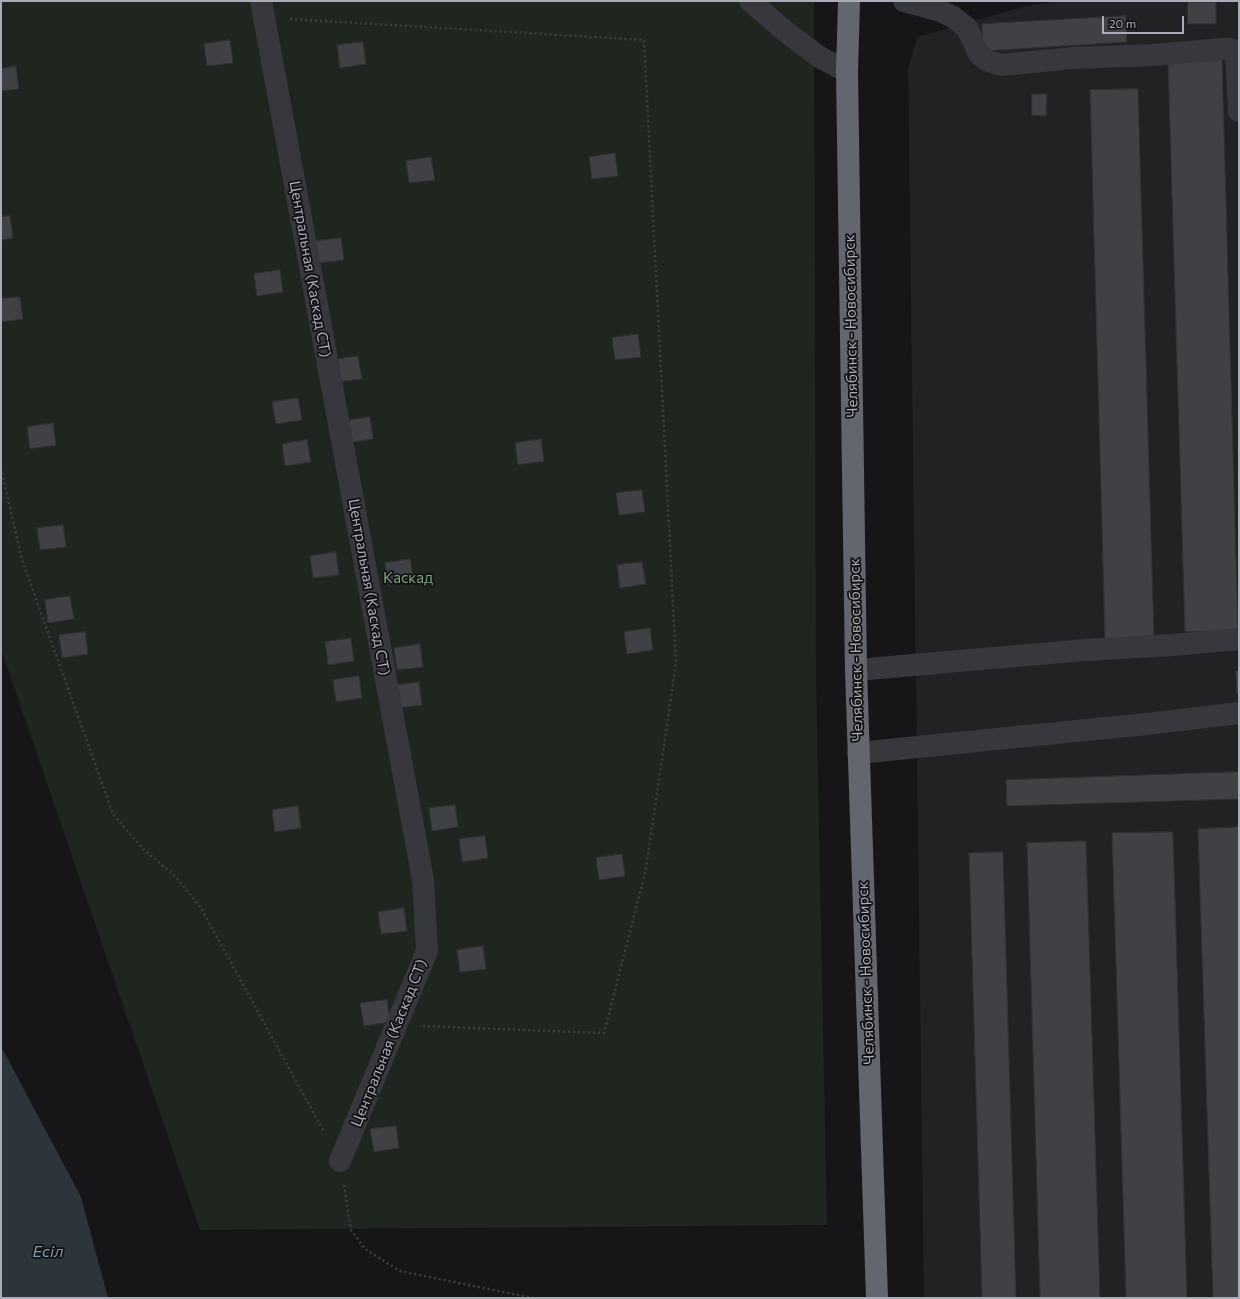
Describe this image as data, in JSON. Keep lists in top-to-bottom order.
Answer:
{
  "streets": {
    "highway": ["Челябинск - Новосибирск"],
    "street": ["Центральная (Каскад СТ)"]
  },
  "water": ["Есіл"],
  "parks": ["Каскад"],
  "scale_bar": "20 m"
}
